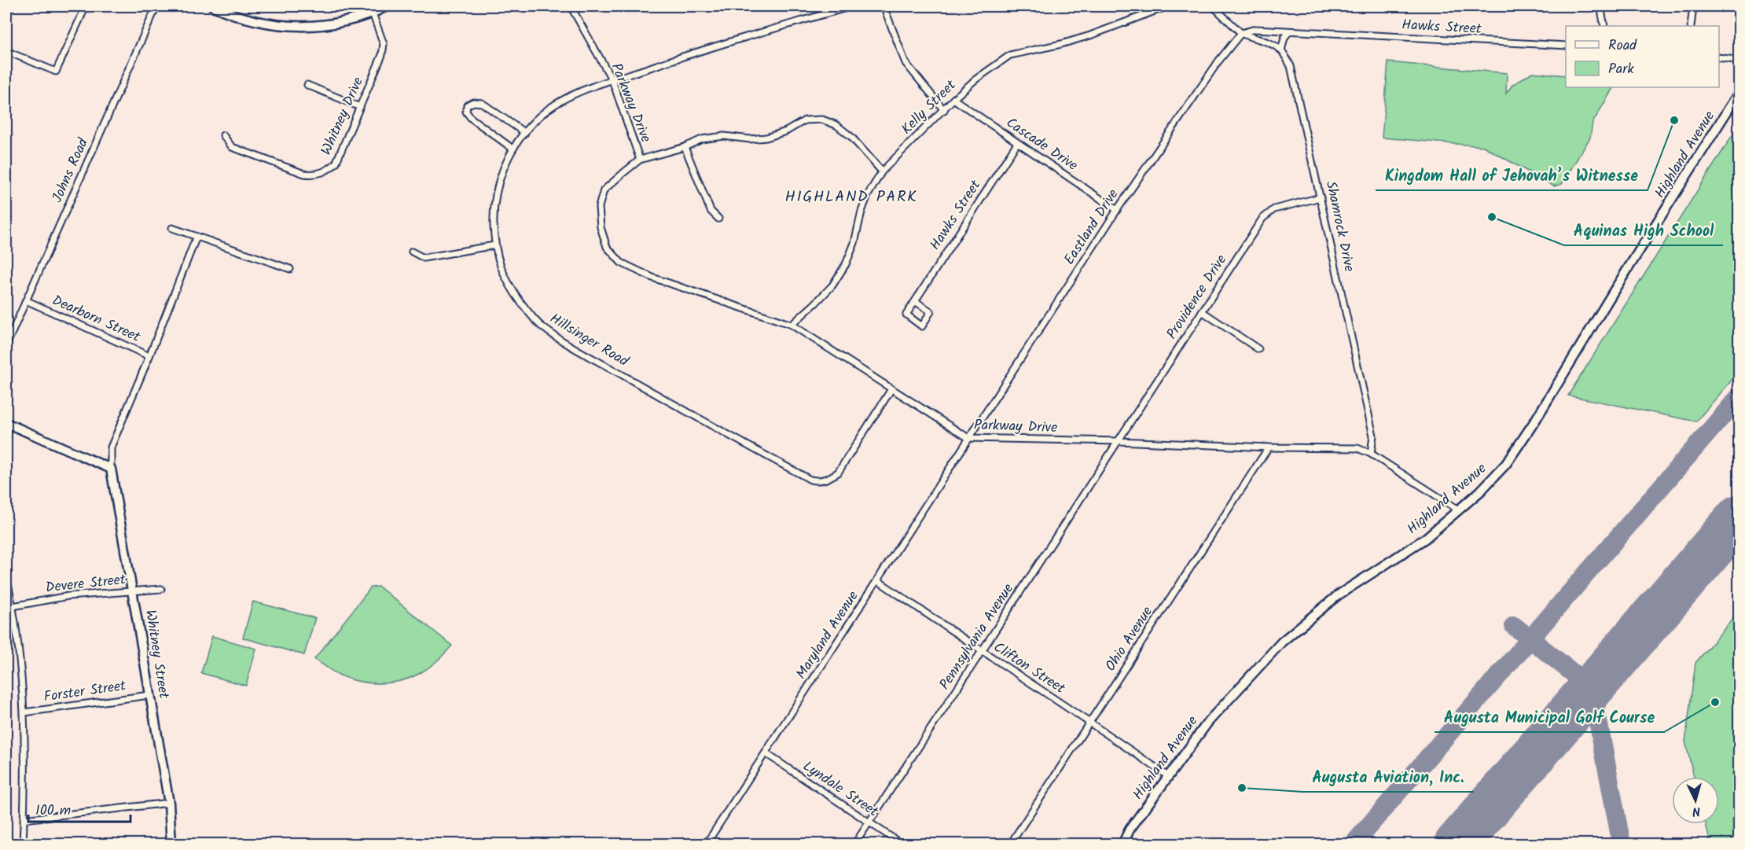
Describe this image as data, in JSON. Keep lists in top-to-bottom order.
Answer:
{
  "streets": {
    "main road": ["Highland Avenue", "Whitney Street"],
    "street": [
      "Hawks Street",
      "Parkway Drive",
      "Kelly Street",
      "Whitney Drive",
      "Cascade Drive",
      "Johns Road",
      "Shamrock Drive",
      "Eastland Drive",
      "Providence Drive",
      "Dearborn Street",
      "Hillsinger Road",
      "Devere Street",
      "Maryland Avenue",
      "Pennsylvania Avenue",
      "Ohio Avenue",
      "Clifton Street",
      "Forster Street",
      "Lyndale Street"
    ]
  },
  "crossings": [
    ["Hawks Street", "Cascade Drive"],
    ["Hawks Street", "Eastland Drive"],
    ["Parkway Drive", "Kelly Street"],
    ["Parkway Drive", "Highland Avenue"],
    ["Parkway Drive", "Shamrock Drive"],
    ["Parkway Drive", "Eastland Drive"],
    ["Parkway Drive", "Providence Drive"],
    ["Parkway Drive", "Hillsinger Road"],
    ["Parkway Drive", "Maryland Avenue"],
    ["Parkway Drive", "Pennsylvania Avenue"],
    ["Parkway Drive", "Ohio Avenue"],
    ["Kelly Street", "Cascade Drive"],
    ["Cascade Drive", "Eastland Drive"],
    ["Highland Avenue", "Clifton Street"],
    ["Johns Road", "Dearborn Street"],
    ["Shamrock Drive", "Providence Drive"],
    ["Eastland Drive", "Maryland Avenue"],
    ["Providence Drive", "Pennsylvania Avenue"],
    ["Dearborn Street", "Whitney Street"],
    ["Devere Street", "Whitney Street"],
    ["Maryland Avenue", "Clifton Street"],
    ["Maryland Avenue", "Lyndale Street"],
    ["Pennsylvania Avenue", "Clifton Street"],
    ["Pennsylvania Avenue", "Lyndale Street"],
    ["Ohio Avenue", "Clifton Street"],
    ["Whitney Street", "Forster Street"]
  ],
  "districts": ["HIGHLAND PARK"],
  "places": [
    "Kingdom Hall of Jehovah’s Witnesse",
    "Aquinas High School",
    "Augusta Municipal Golf Course",
    "Augusta Aviation, Inc."
  ],
  "legend": ["Road", "Park"],
  "scale_bar": "100 m",
  "north": "bottom"
}
